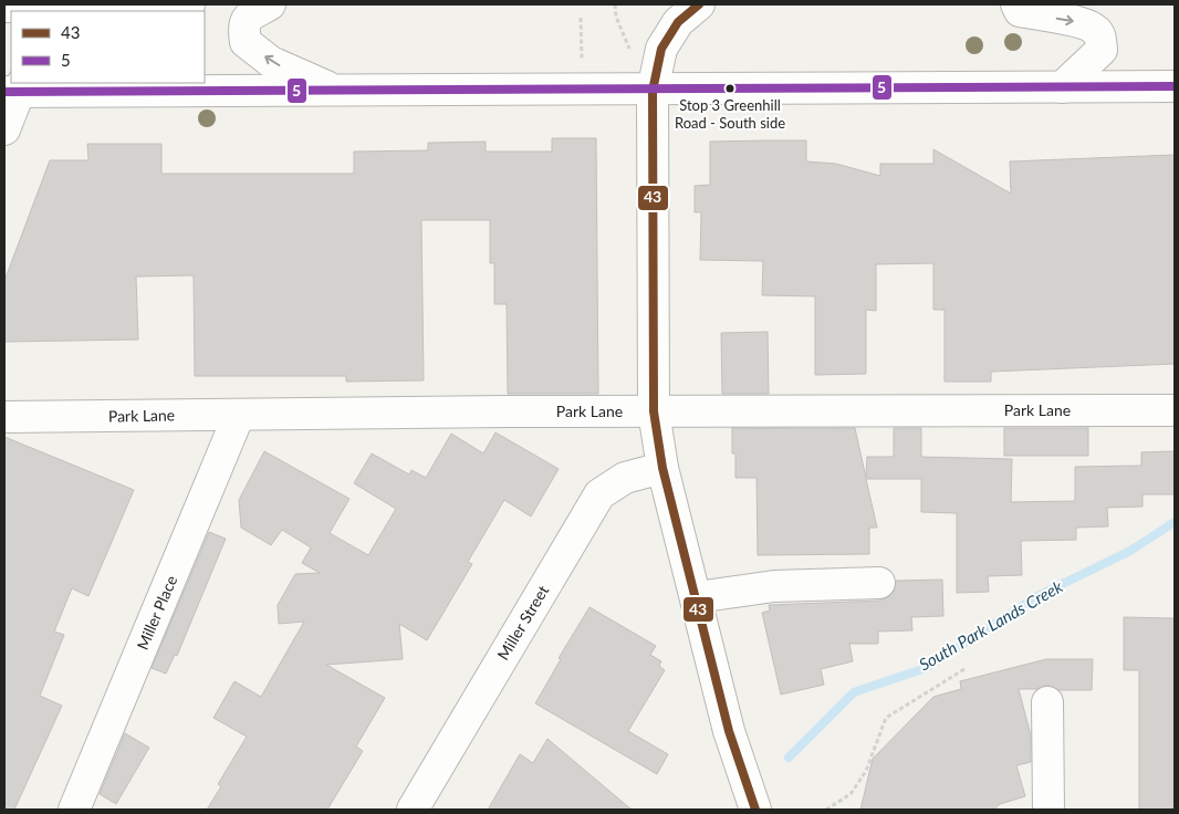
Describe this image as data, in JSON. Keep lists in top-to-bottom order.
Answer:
{
  "streets": {
    "main road": ["Park Lane", "Miller Place", "Miller Street"]
  },
  "crossings": [
    ["Park Lane", "Miller Place"]
  ],
  "water": ["South Park Lands Creek"],
  "places": ["Stop 3 Greenhill Road - South side"],
  "lines": ["transit line 43", "transit line 5"],
  "legend": ["43", "5"]
}
